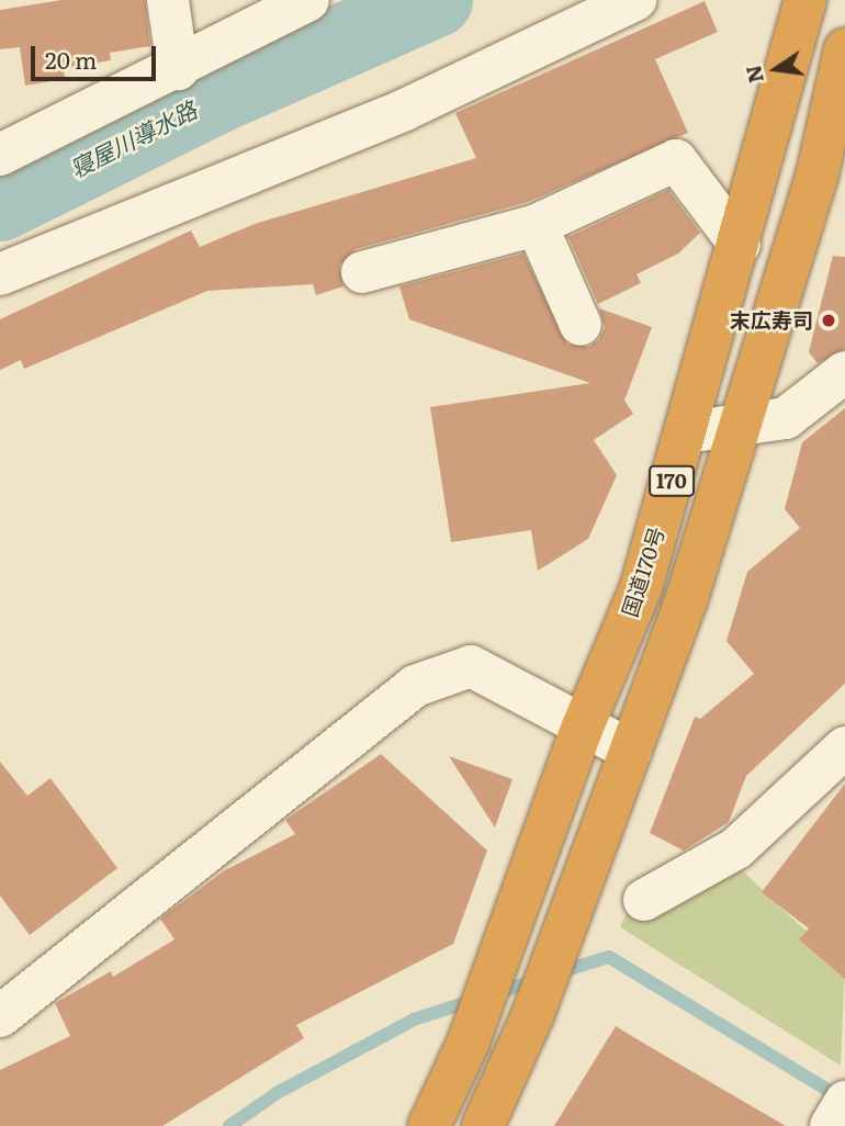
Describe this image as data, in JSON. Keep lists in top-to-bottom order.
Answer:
{
  "streets": {
    "highway": ["170", "国道170号"]
  },
  "water": ["寝屋川導水路"],
  "places": ["末広寿司"],
  "scale_bar": "20 m",
  "north": "left"
}
